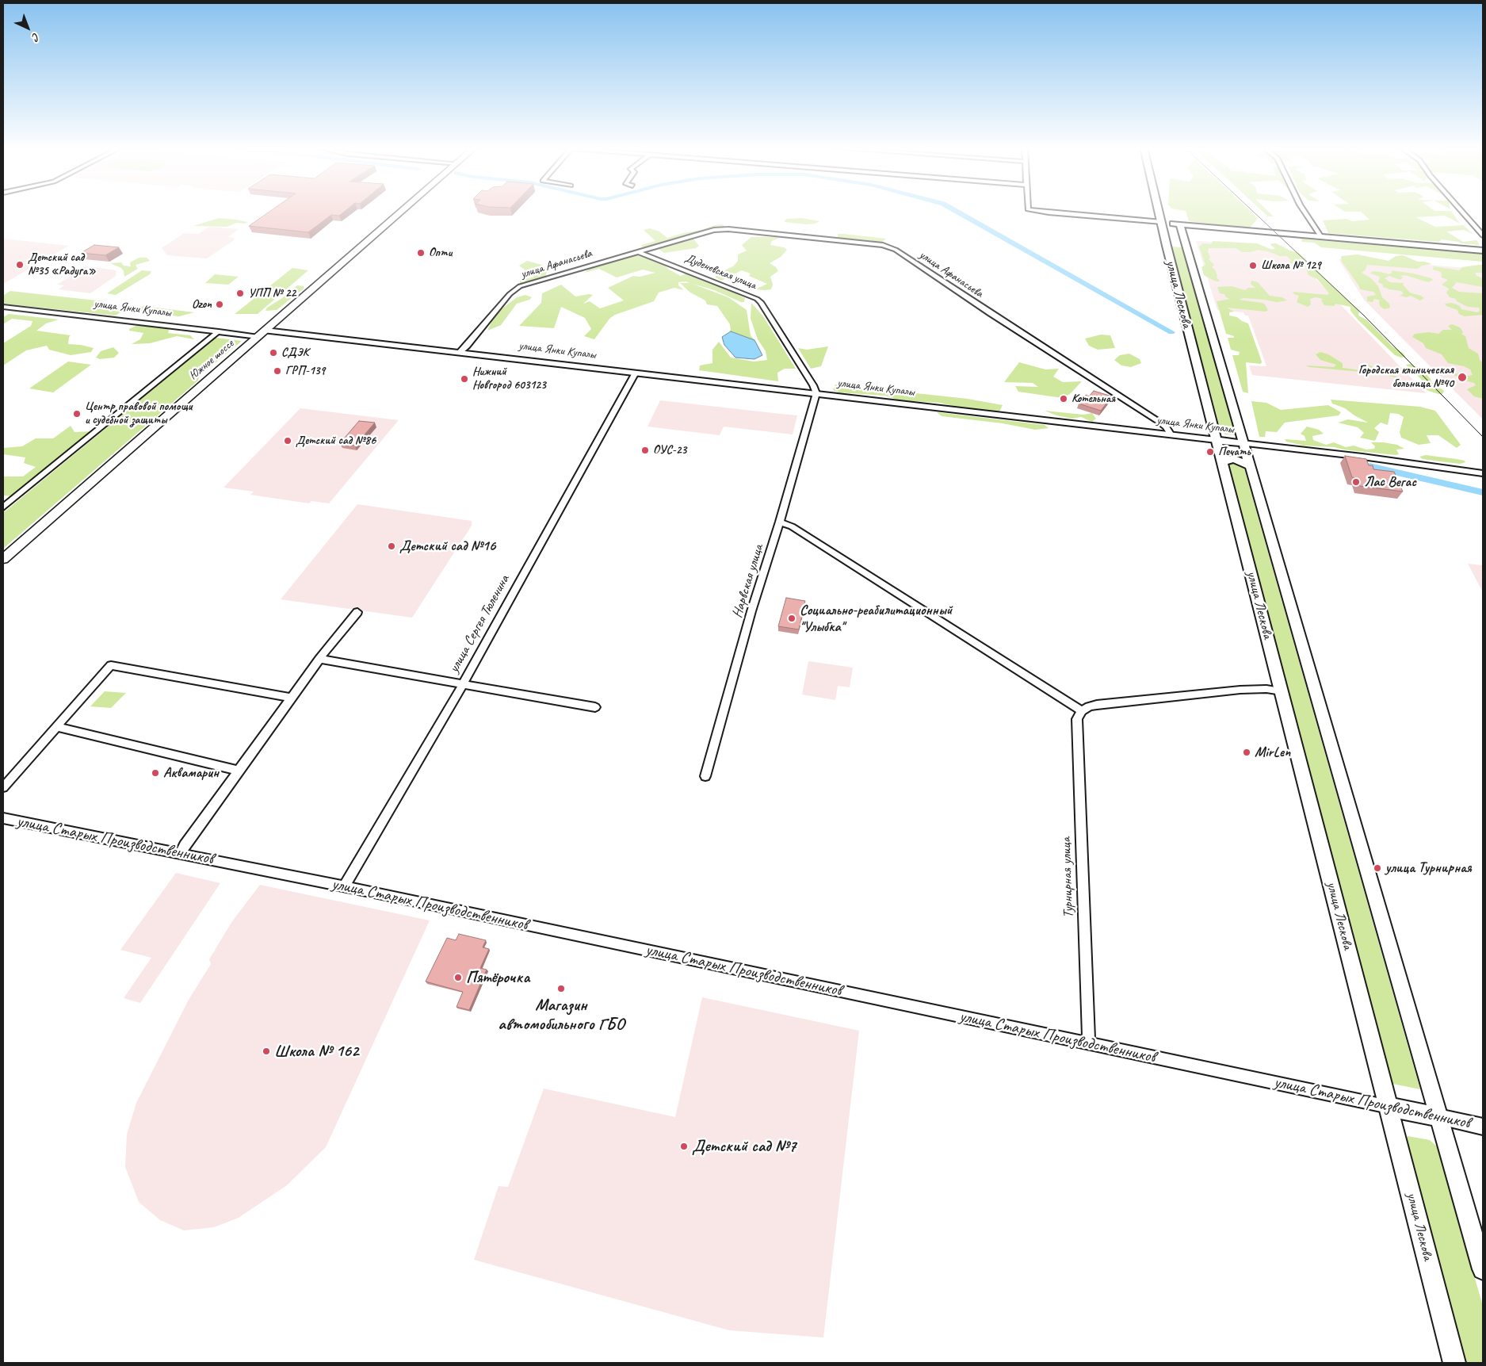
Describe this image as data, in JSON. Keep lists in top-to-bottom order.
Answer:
{
  "streets": {
    "main road": [
      "улица Лескова",
      "улица Янки Купалы",
      "Южное шоссе",
      "улица Старых Производственников"
    ],
    "street": [
      "улица Афанасьева",
      "Дуденевская улица",
      "Нарвская улица",
      "улица Сергея Тюленина",
      "Турнирная улица"
    ]
  },
  "crossings": [
    ["улица Афанасьева", "Дуденевская улица"],
    ["улица Афанасьева", "улица Янки Купалы"],
    ["Дуденевская улица", "улица Янки Купалы"],
    ["Дуденевская улица", "Нарвская улица"],
    ["улица Лескова", "улица Янки Купалы"],
    ["улица Лескова", "улица Старых Производственников"],
    ["улица Янки Купалы", "Южное шоссе"],
    ["улица Янки Купалы", "Нарвская улица"],
    ["улица Янки Купалы", "улица Сергея Тюленина"],
    ["улица Сергея Тюленина", "улица Старых Производственников"],
    ["улица Старых Производственников", "Турнирная улица"]
  ],
  "places": [
    "Опти",
    "Детский сад №35 «Радуга»",
    "Школа № 129",
    "УПП № 22",
    "Ozon",
    "СДЭК",
    "ГРП-139",
    "Городская клиническая больница №40",
    "Нижний Новгород 603123",
    "Котельная",
    "Центр правовой помощи и судебной защиты",
    "Детский сад №86",
    "ОУС-23",
    "Печать",
    "Лас Вегас",
    "Детский сад №16",
    "Социально-реабилитационный \"Улыбка\"",
    "MirLen",
    "Аквамарин",
    "улица Турнирная",
    "Пятёрочка",
    "Магазин автомобильного ГБО",
    "Школа № 162",
    "Детский сад №7"
  ],
  "north": "bottom right"
}
